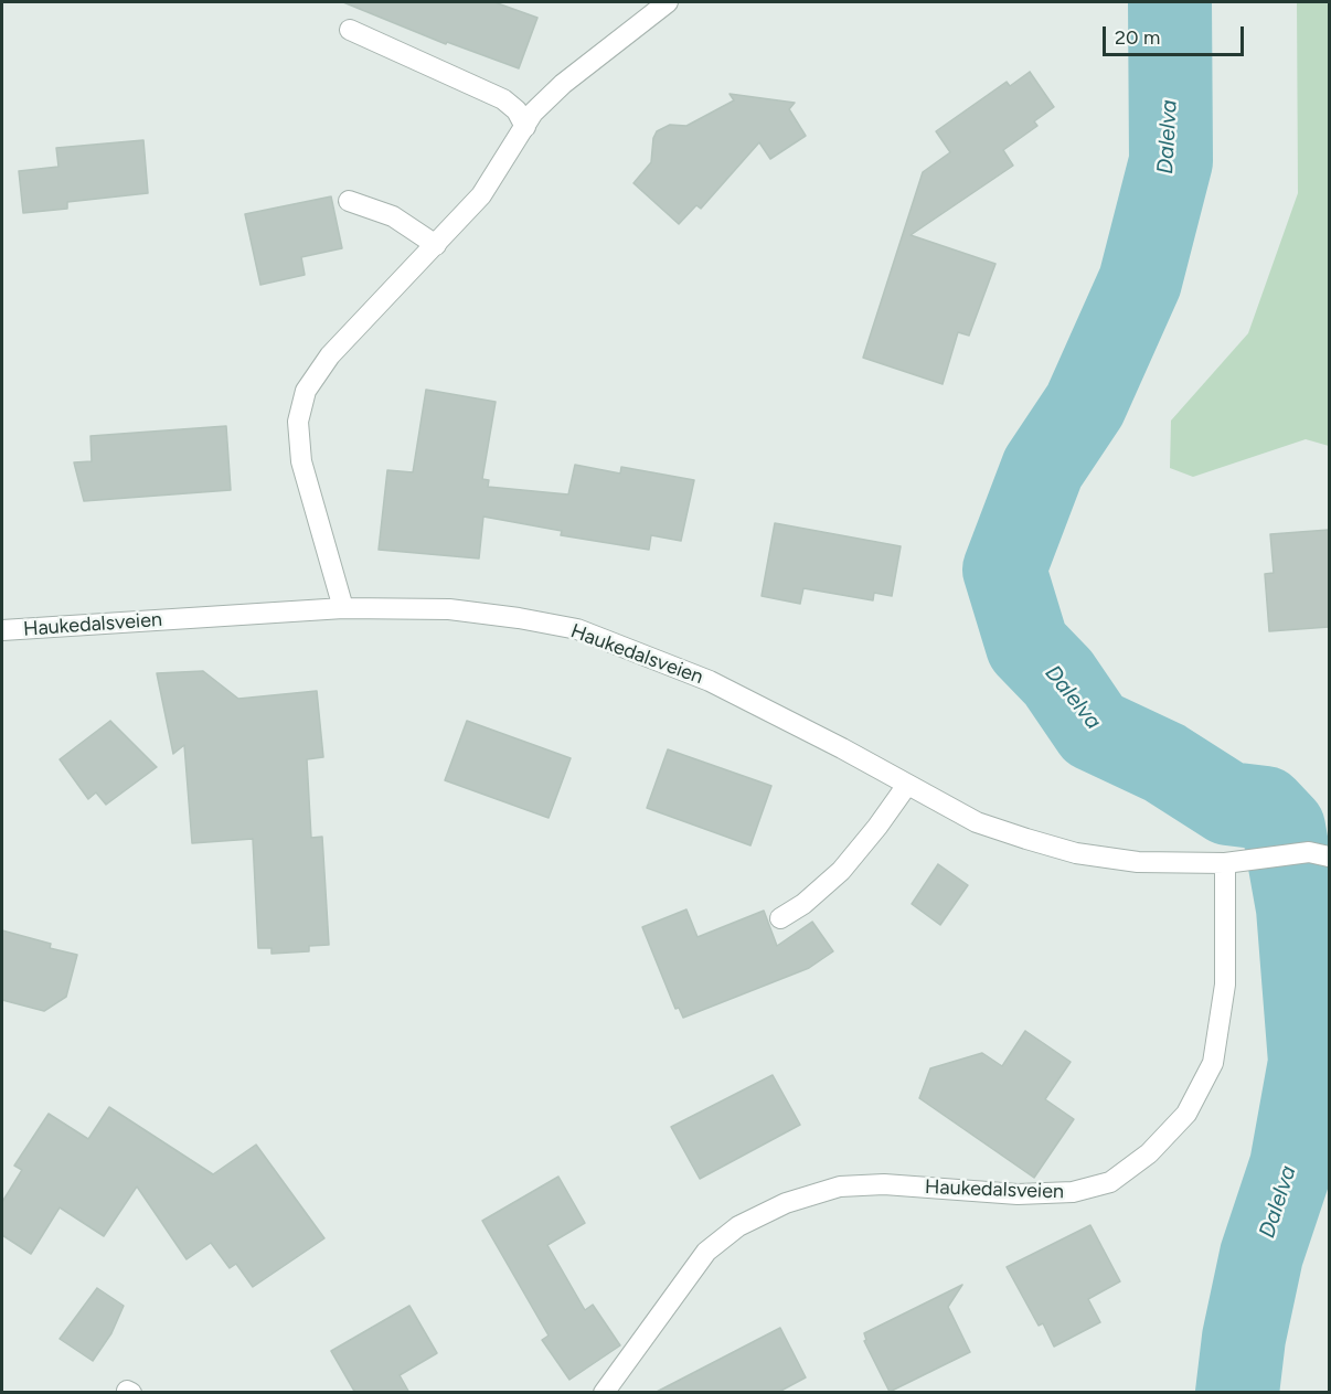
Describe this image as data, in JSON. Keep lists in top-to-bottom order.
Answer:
{
  "streets": {
    "street": ["Haukedalsveien"]
  },
  "water": ["Dalelva"],
  "scale_bar": "20 m"
}
